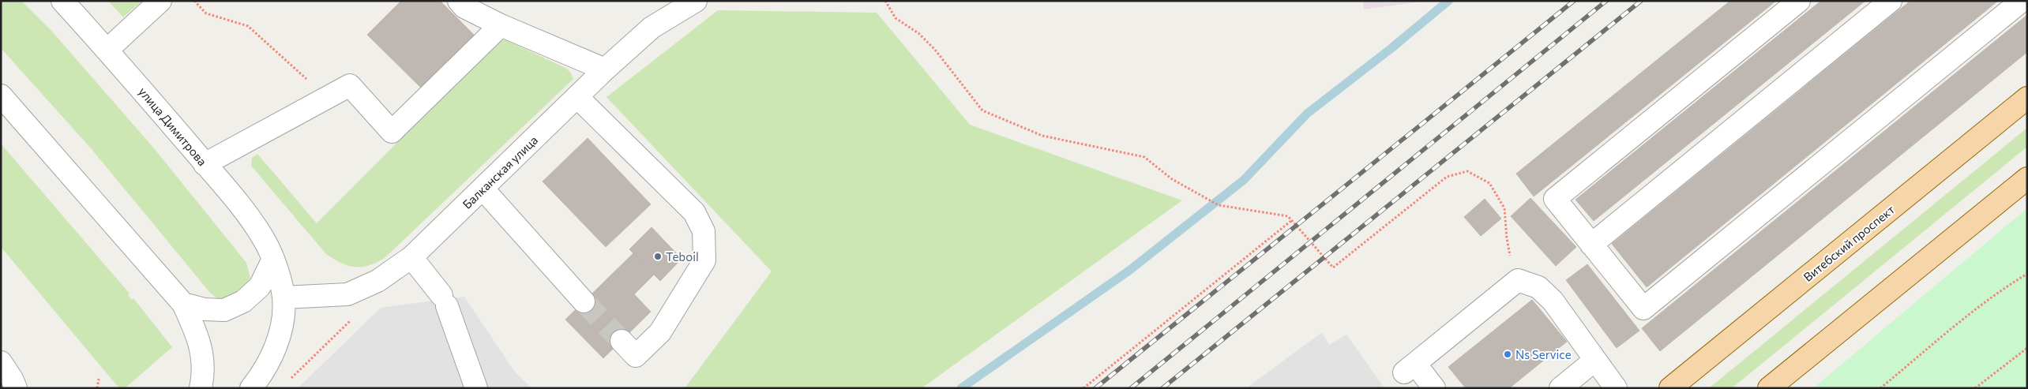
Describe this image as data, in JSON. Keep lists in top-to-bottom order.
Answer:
{
  "streets": {
    "main road": ["Витебский проспект"],
    "street": ["улица Димитрова", "Балканская улица"]
  },
  "crossings": [
    ["улица Димитрова", "Балканская улица"]
  ],
  "places": ["Teboil", "Ns Service"]
}
